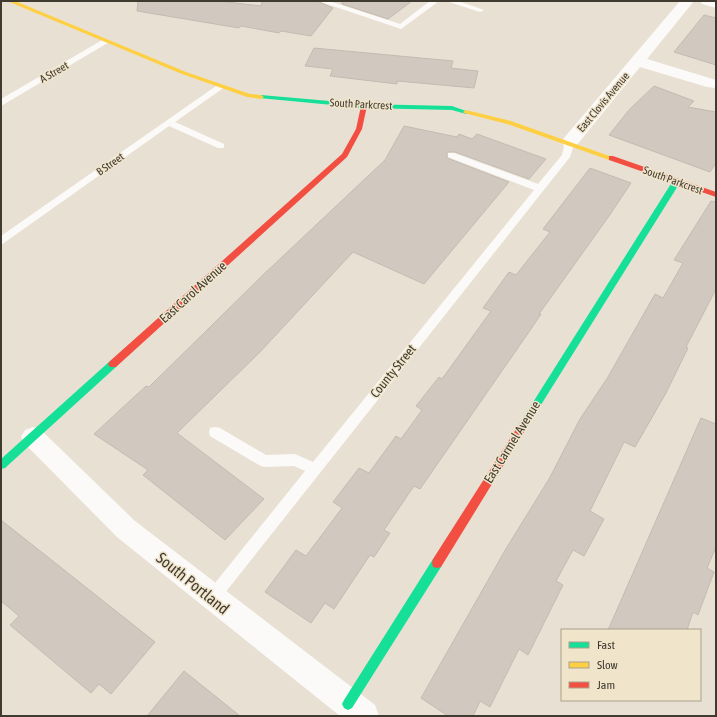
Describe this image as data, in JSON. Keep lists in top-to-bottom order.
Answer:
{
  "streets": {
    "street": [
      "East Clovis Avenue",
      "South Parkcrest",
      "East Carol Avenue",
      "East Carmel Avenue",
      "South Portland"
    ],
    "lane": ["A Street", "B Street", "County Street"]
  },
  "crossings": [
    ["A Street", "South Parkcrest"],
    ["East Clovis Avenue", "South Parkcrest"],
    ["East Clovis Avenue", "County Street"],
    ["South Parkcrest", "B Street"],
    ["South Parkcrest", "East Carol Avenue"],
    ["South Parkcrest", "County Street"],
    ["South Parkcrest", "East Carmel Avenue"],
    ["East Carol Avenue", "South Portland"],
    ["County Street", "South Portland"],
    ["East Carmel Avenue", "South Portland"]
  ],
  "legend": ["Fast", "Slow", "Jam"]
}
